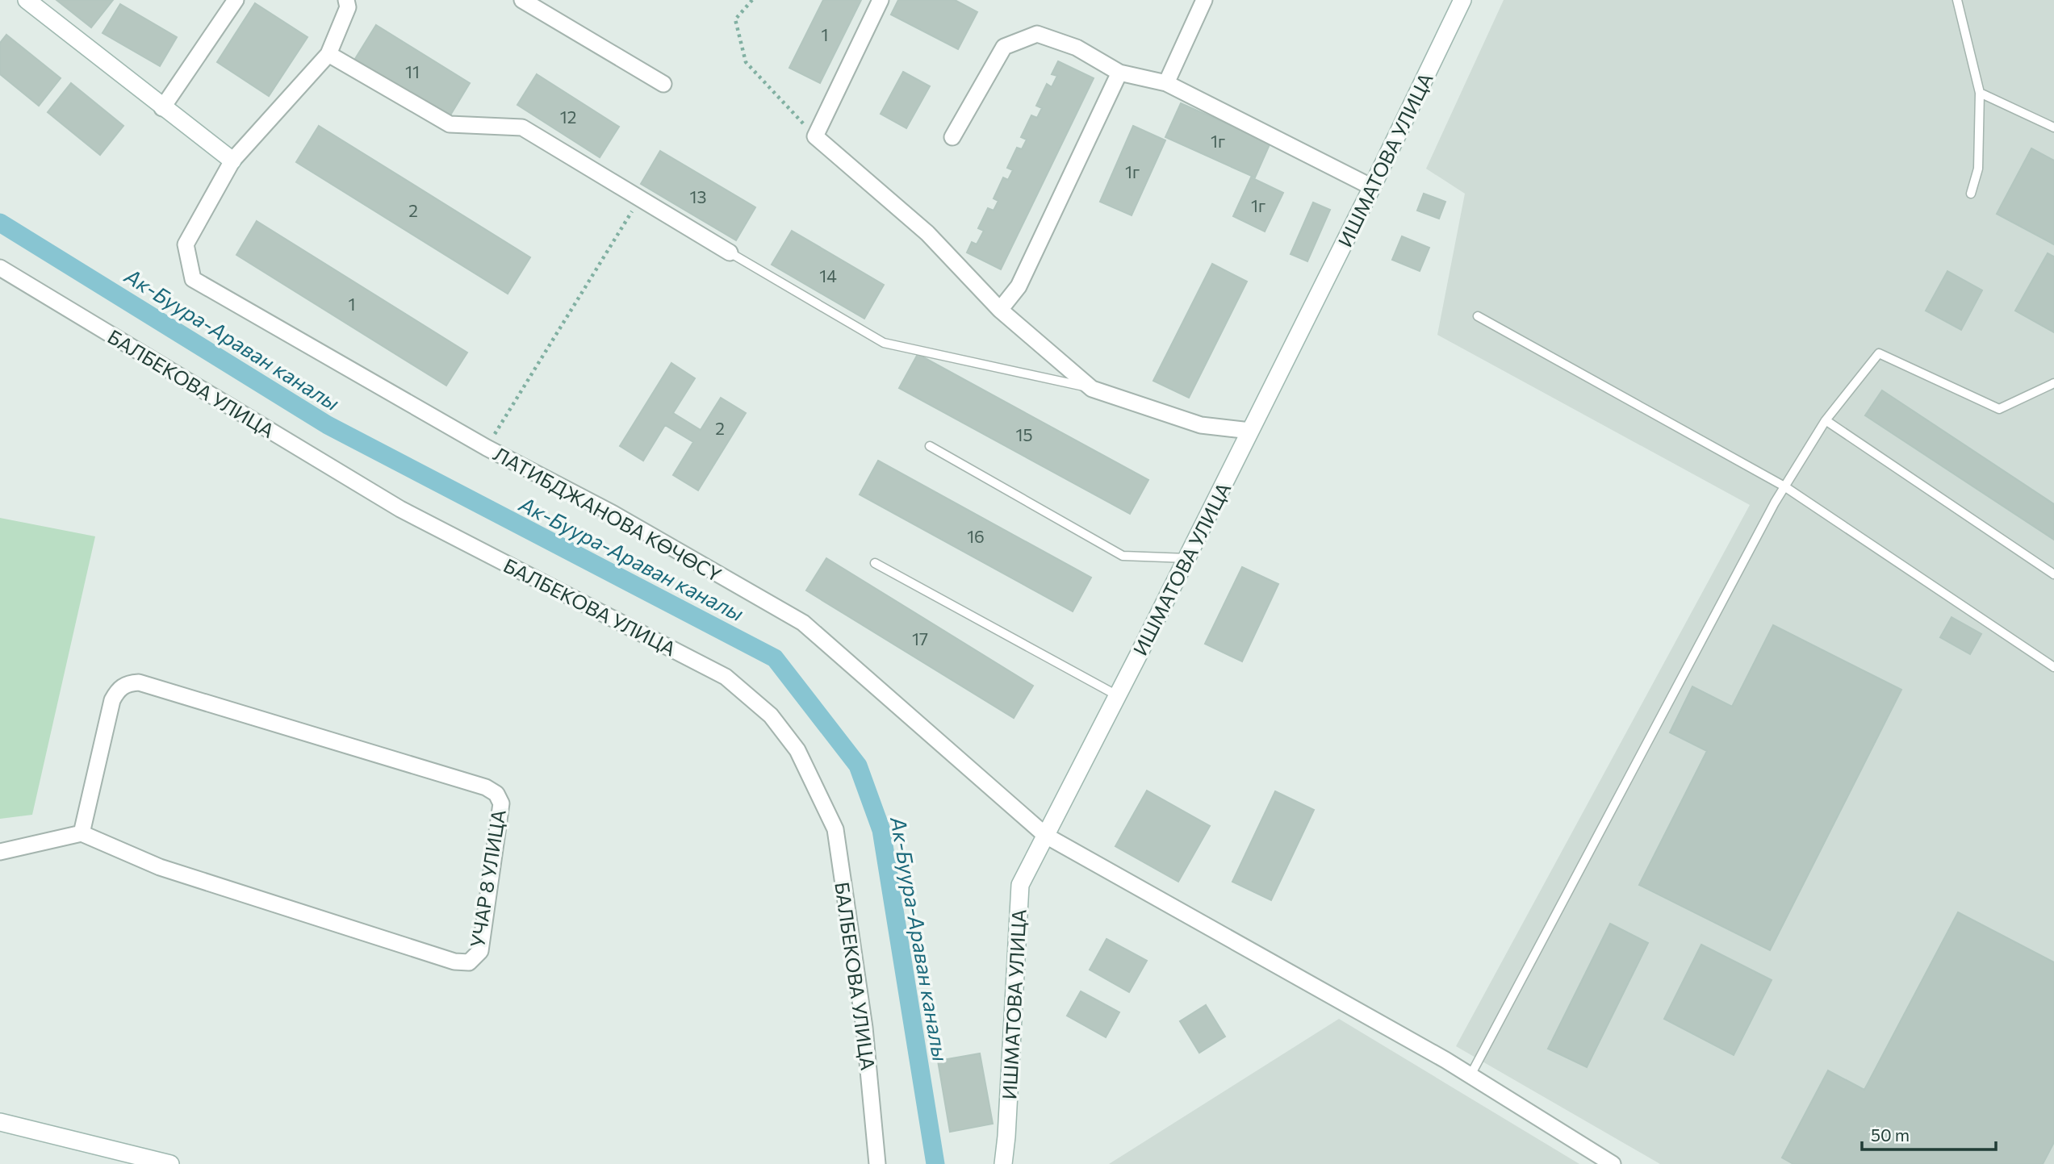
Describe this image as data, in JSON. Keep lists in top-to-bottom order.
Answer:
{
  "streets": {
    "main road": ["ИШМАТОВА УЛИЦА"],
    "street": ["БАЛБЕКОВА УЛИЦА", "ЛАТИБДЖАНОВА КӨЧӨСҮ", "УЧАР 8 УЛИЦА"]
  },
  "crossings": [
    ["ИШМАТОВА УЛИЦА", "ЛАТИБДЖАНОВА КӨЧӨСҮ"]
  ],
  "water": ["Ак-Буура-Араван каналы"],
  "house_numbers": [
    "1",
    "11",
    "12",
    "1г",
    "1г",
    "13",
    "1г",
    "2",
    "14",
    "1",
    "2",
    "15",
    "16",
    "17"
  ],
  "scale_bar": "50 m"
}
